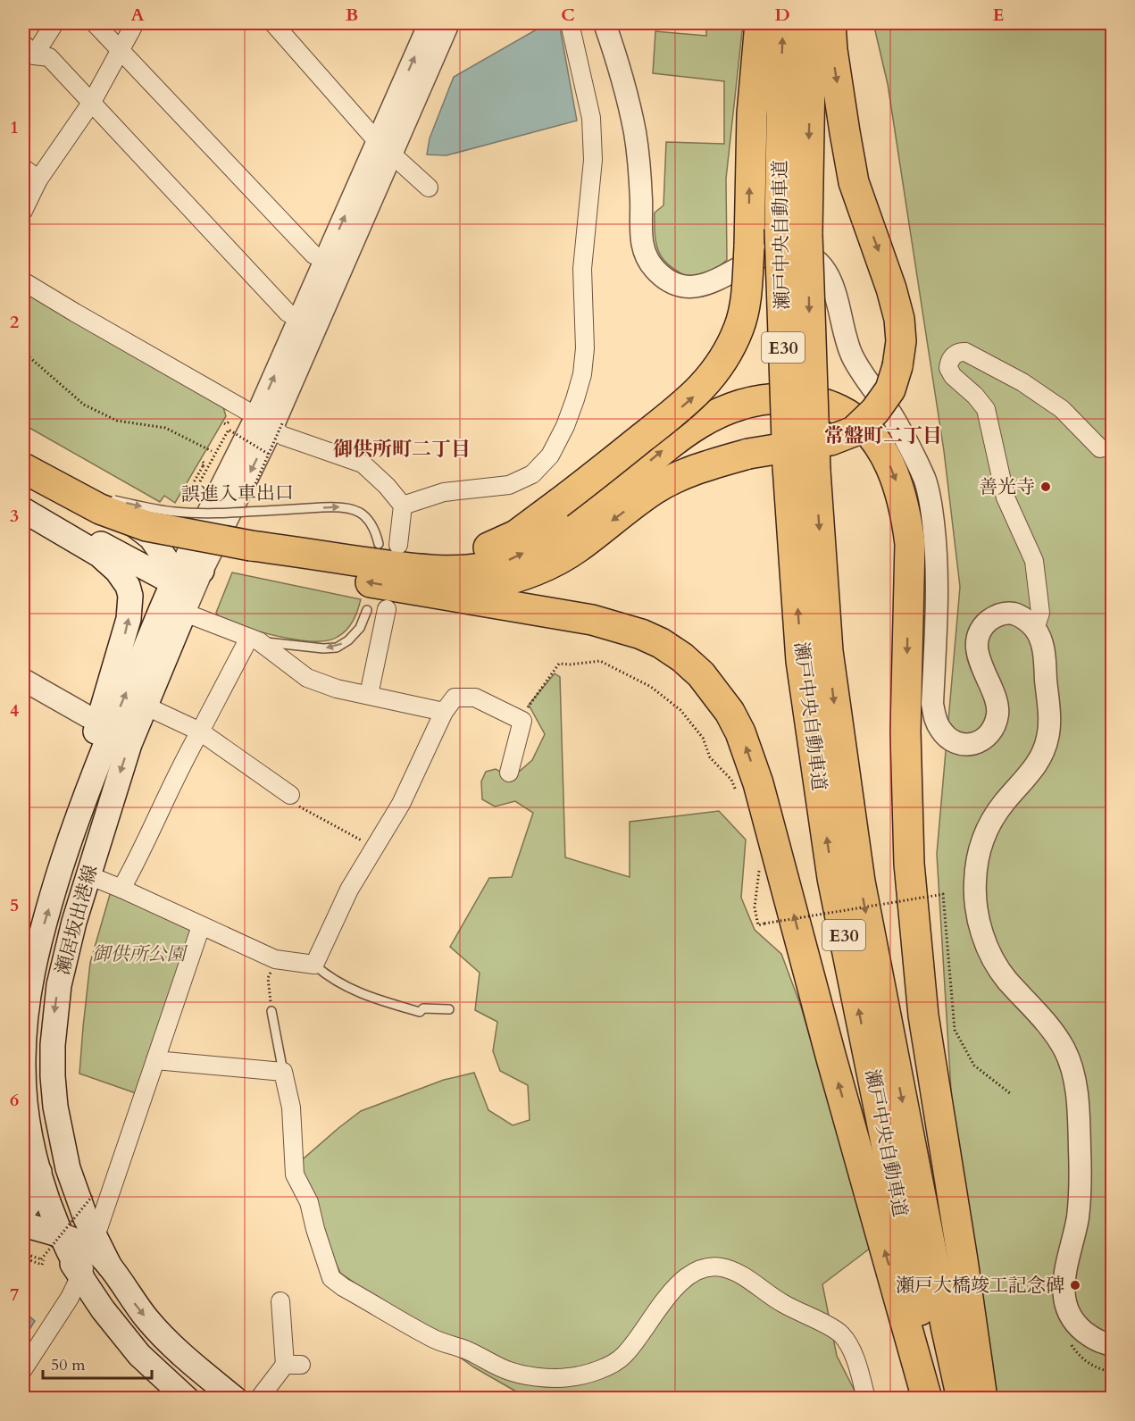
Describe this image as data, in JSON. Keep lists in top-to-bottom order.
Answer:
{
  "streets": {
    "highway": ["瀬戸中央自動車道", "E30"],
    "main road": ["瀬居坂出港線"],
    "lane": ["誤進入車出口"]
  },
  "one_way": ["誤進入車出口"],
  "districts": ["常盤町二丁目", "御供所町二丁目"],
  "parks": ["御供所公園"],
  "places": ["善光寺", "瀬戸大橋竣工記念碑"],
  "scale_bar": "50 m",
  "grid": {
    "columns": [
      "A",
      "B",
      "C",
      "D",
      "E"
    ],
    "rows": [
      "1",
      "2",
      "3",
      "4",
      "5",
      "6",
      "7"
    ]
  }
}
